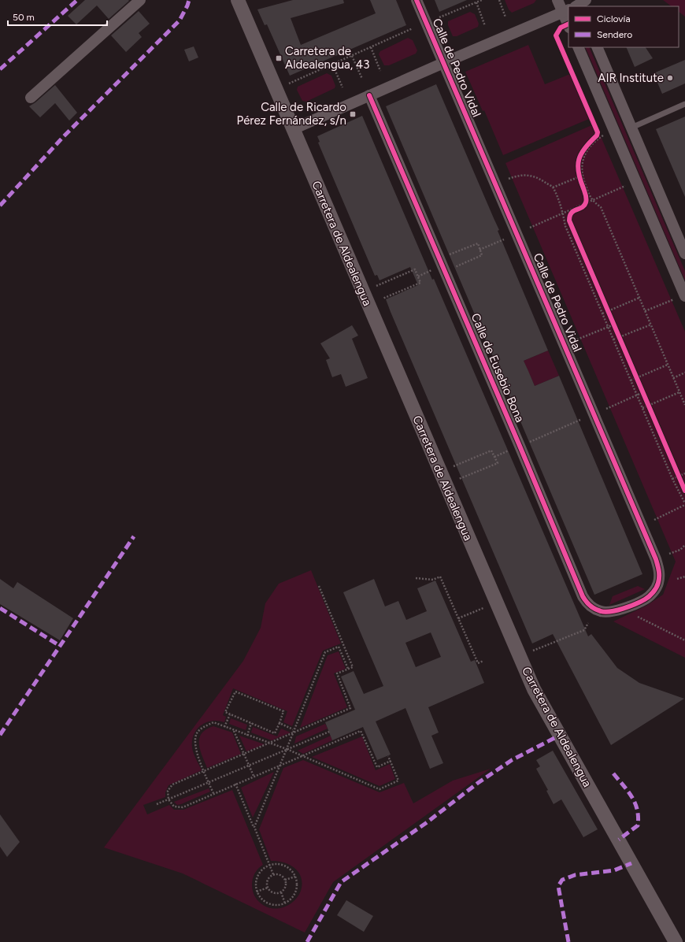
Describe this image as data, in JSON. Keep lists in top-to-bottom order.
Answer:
{
  "streets": {
    "street": ["Calle de Pedro Vidal", "Carretera de Aldealengua", "Calle de Eusebio Bona"]
  },
  "crossings": [
    ["Calle de Pedro Vidal", "Calle de Eusebio Bona"]
  ],
  "places": {
    "transit": ["Carretera de Aldealengua, 43", "Calle de Ricardo Pérez Fernández, s/n"],
    "other": ["AIR Institute"]
  },
  "legend": ["Ciclovía", "Sendero"],
  "scale_bar": "50 m"
}
